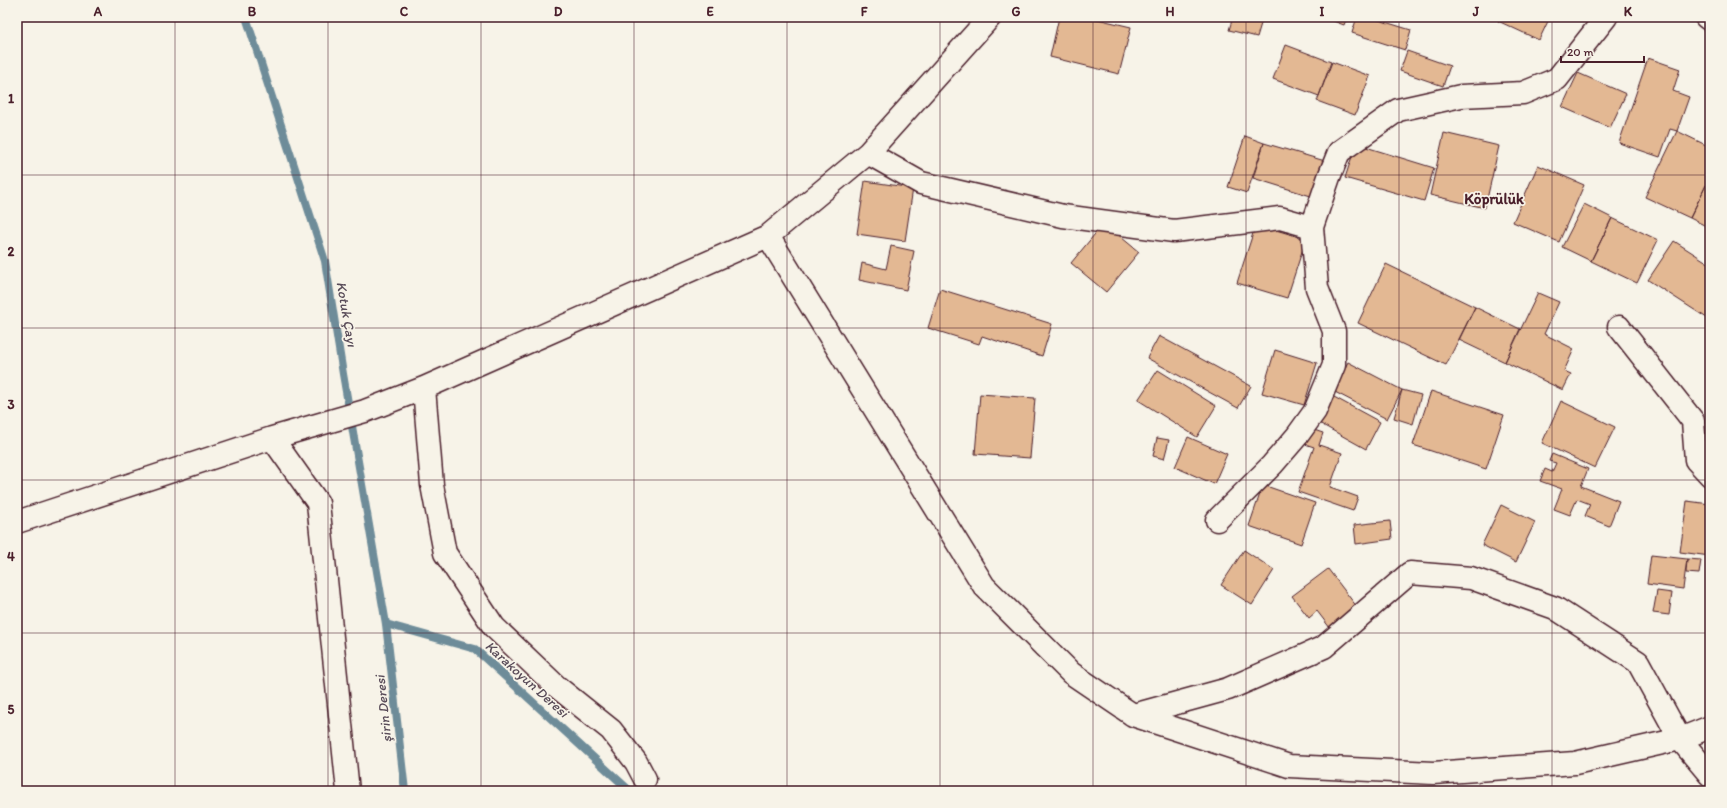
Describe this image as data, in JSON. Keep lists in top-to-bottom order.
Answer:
{
  "districts": ["Köprülük"],
  "water": ["Kotuk Çayı", "Karakoyun Deresi", "şirin Deresi"],
  "scale_bar": "20 m",
  "grid": {
    "columns": [
      "A",
      "B",
      "C",
      "D",
      "E",
      "F",
      "G",
      "H",
      "I",
      "J",
      "K"
    ],
    "rows": [
      "1",
      "2",
      "3",
      "4",
      "5"
    ]
  }
}
